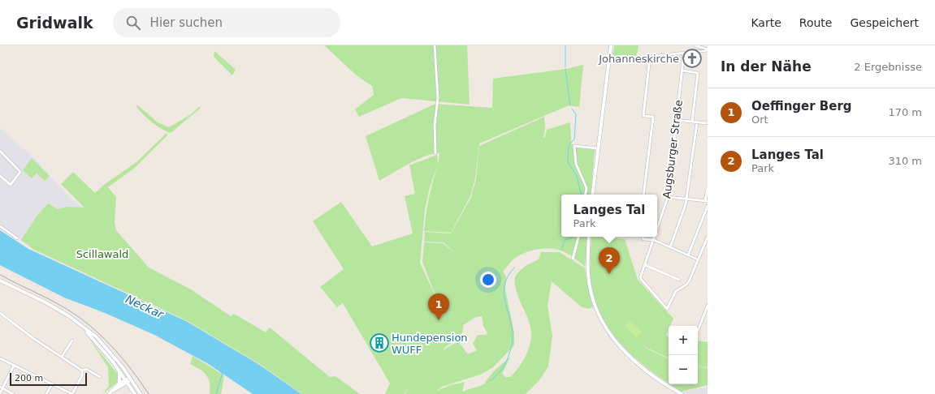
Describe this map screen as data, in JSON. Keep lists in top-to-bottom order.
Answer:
{
  "streets": {
    "street": ["Augsburger Straße"]
  },
  "water": ["Neckar"],
  "parks": ["Scillawald"],
  "places": {
    "church": ["Johanneskirche"],
    "building": ["Hundepension WUFF"]
  },
  "scale_bar": "200 m",
  "page": {
    "header": "Gridwalk",
    "search": "Hier suchen",
    "nav": ["Karte", "Route", "Gespeichert"],
    "heading": ["In der Nähe", "2 Ergebnisse"],
    "list": [
      {
        "mark": "1",
        "name": "Oeffinger Berg",
        "note": "Ort",
        "value": "170 m"
      },
      {
        "mark": "2",
        "name": "Langes Tal",
        "note": "Park",
        "value": "310 m"
      }
    ],
    "popup": ["Langes Tal", "Park"],
    "pins": ["2", "1"],
    "map_buttons": ["+", "−"],
    "scale": "200 m"
  }
}
